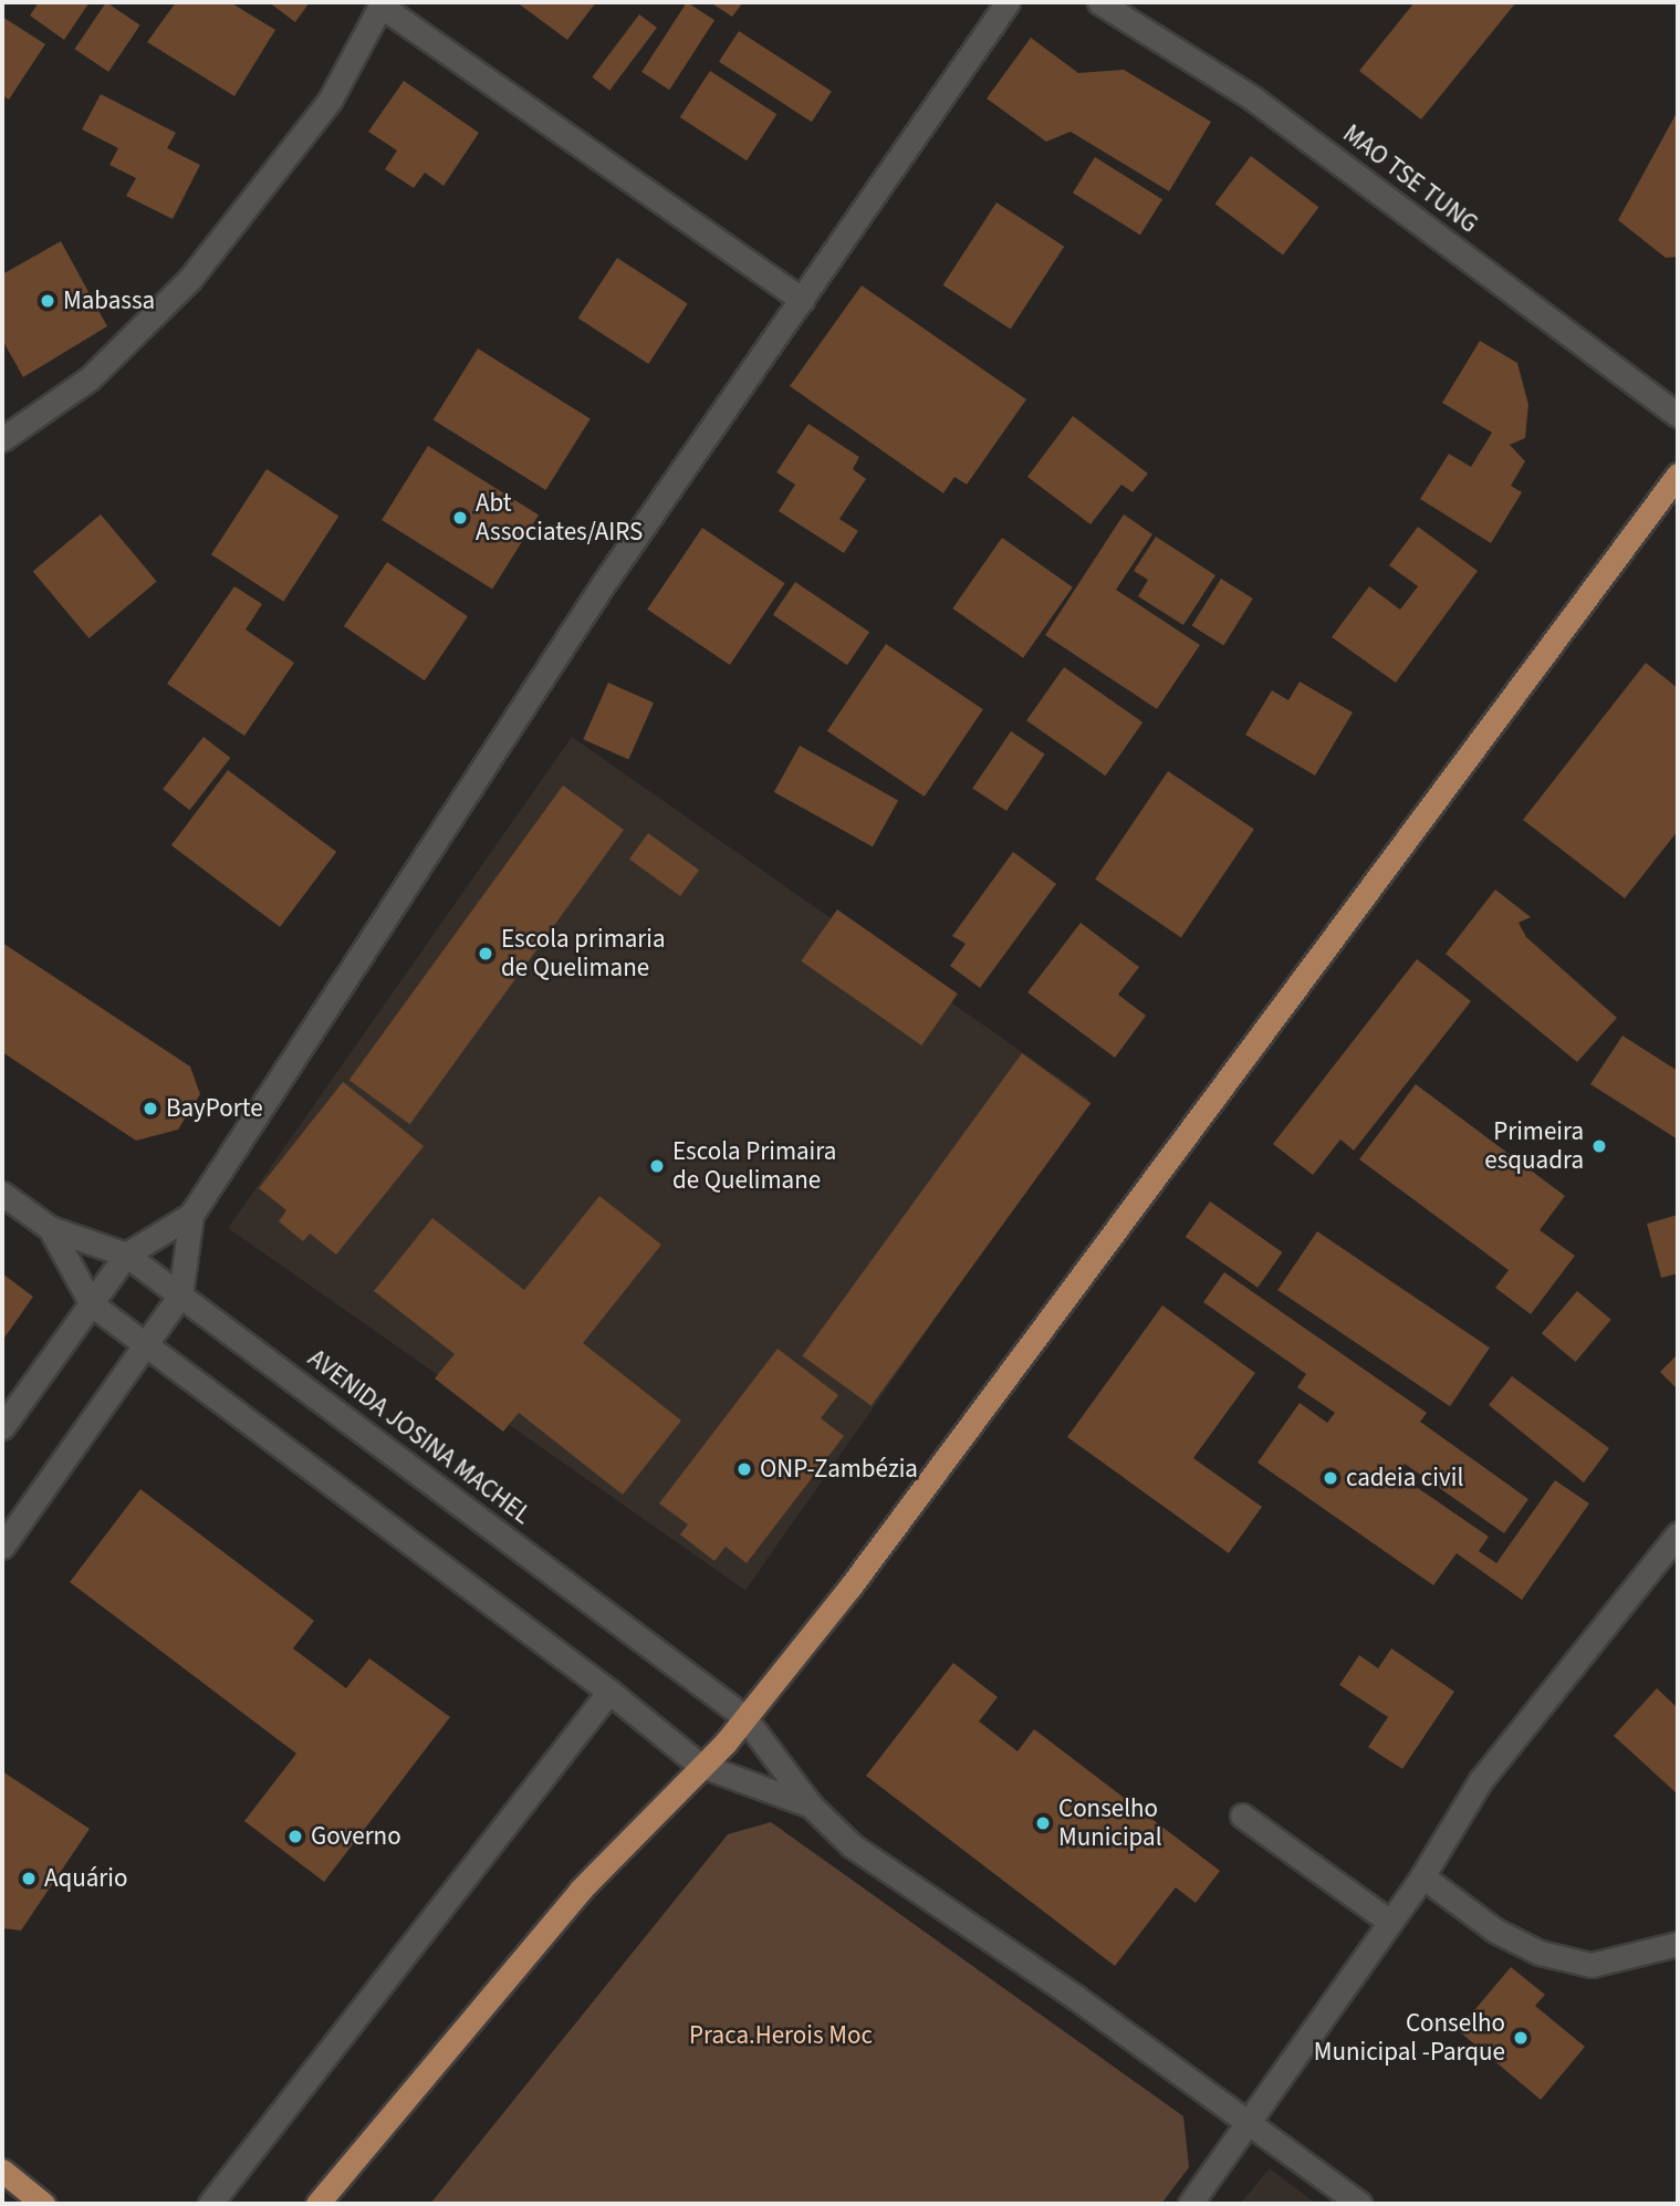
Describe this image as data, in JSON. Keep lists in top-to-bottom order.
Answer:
{
  "streets": {
    "street": ["MAO TSE TUNG", "AVENIDA JOSINA MACHEL"]
  },
  "parks": ["Praca.Herois Moc"],
  "places": [
    "Mabassa",
    "Abt Associates/AIRS",
    "Escola primaria de Quelimane",
    "BayPorte",
    "Primeira esquadra",
    "Escola Primaira de Quelimane",
    "ONP-Zambézia",
    "cadeia civil",
    "Conselho Municipal",
    "Governo",
    "Aquário",
    "Conselho Municipal -Parque"
  ]
}
